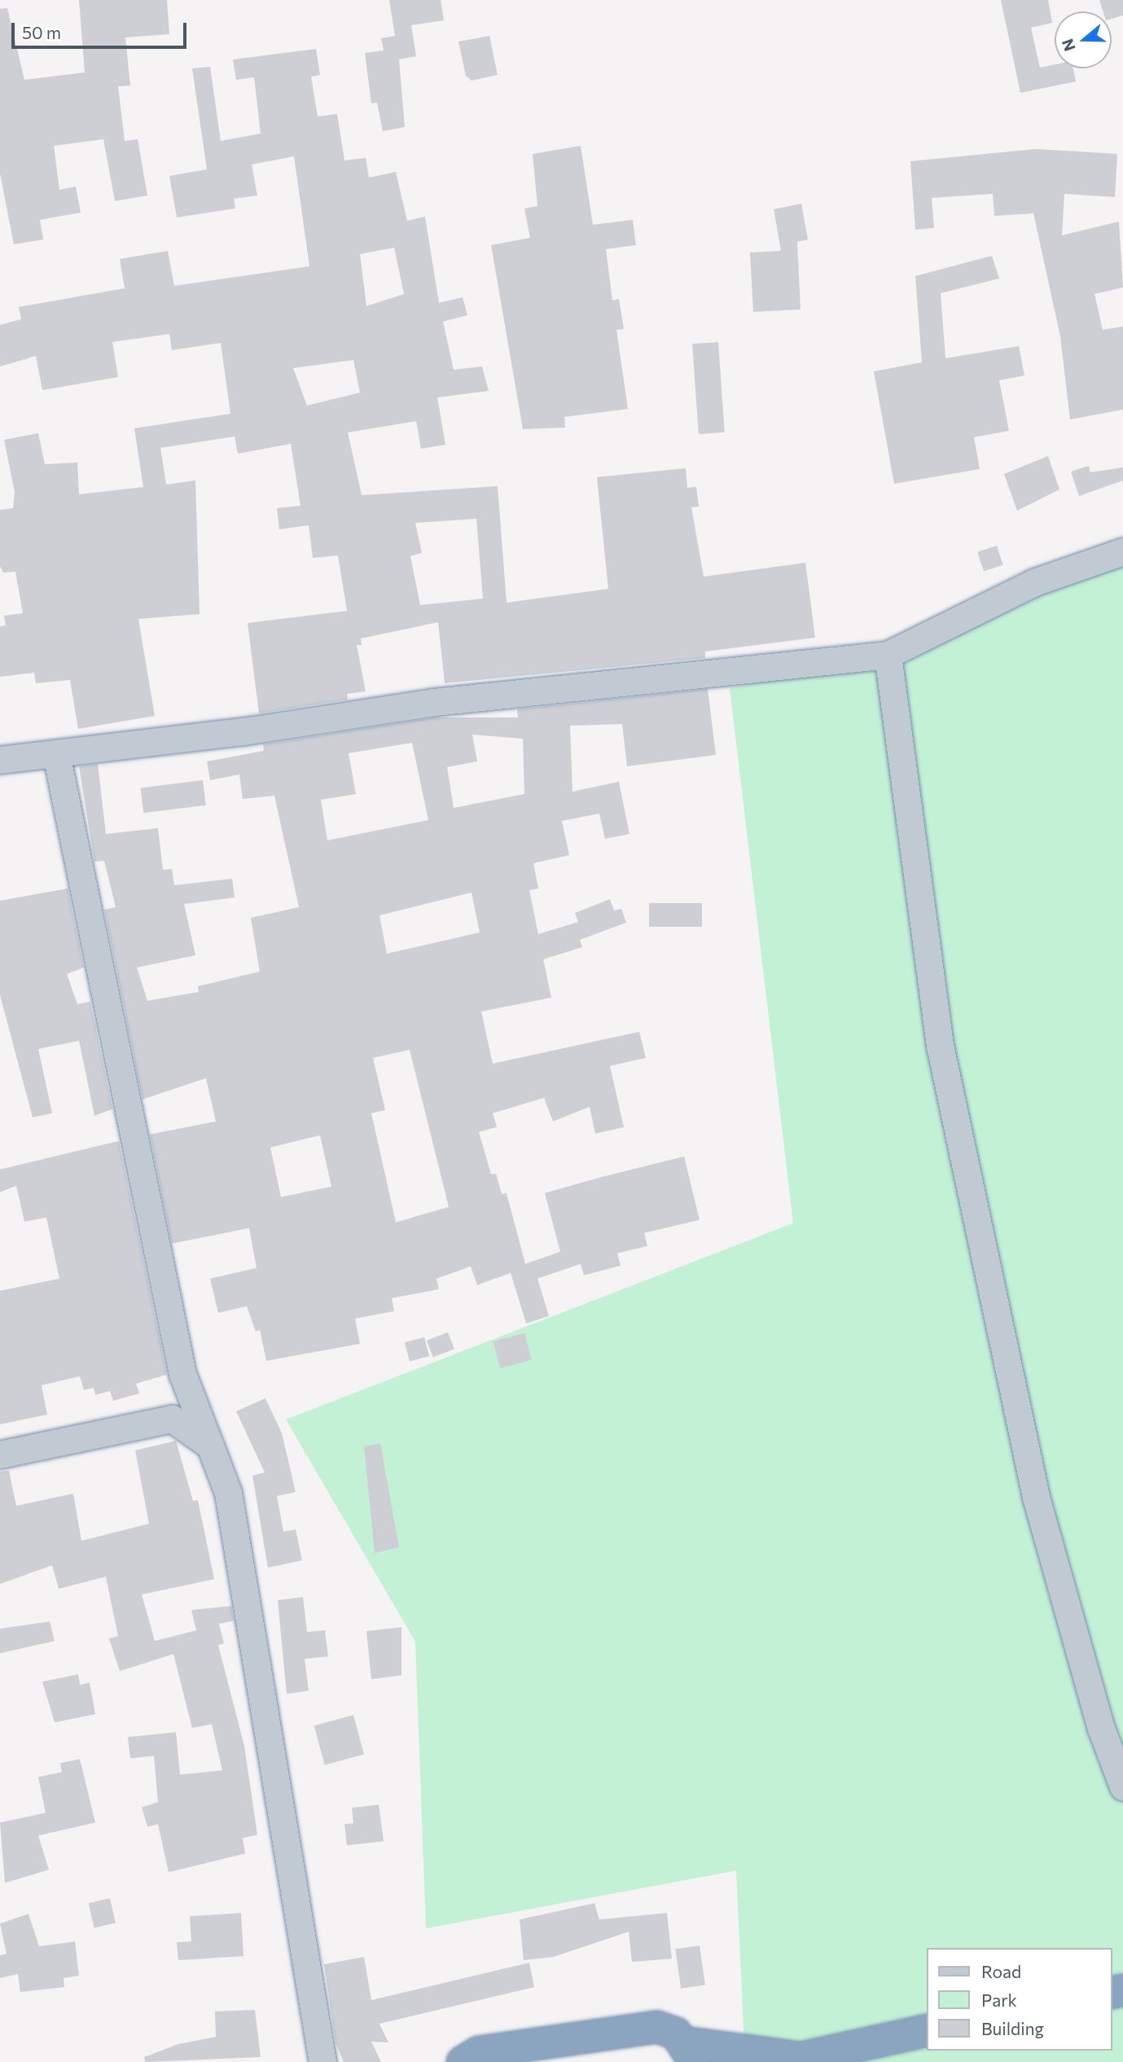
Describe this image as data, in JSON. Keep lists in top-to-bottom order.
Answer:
{
  "legend": ["Road", "Park", "Building"],
  "scale_bar": "50 m",
  "north": "left"
}
